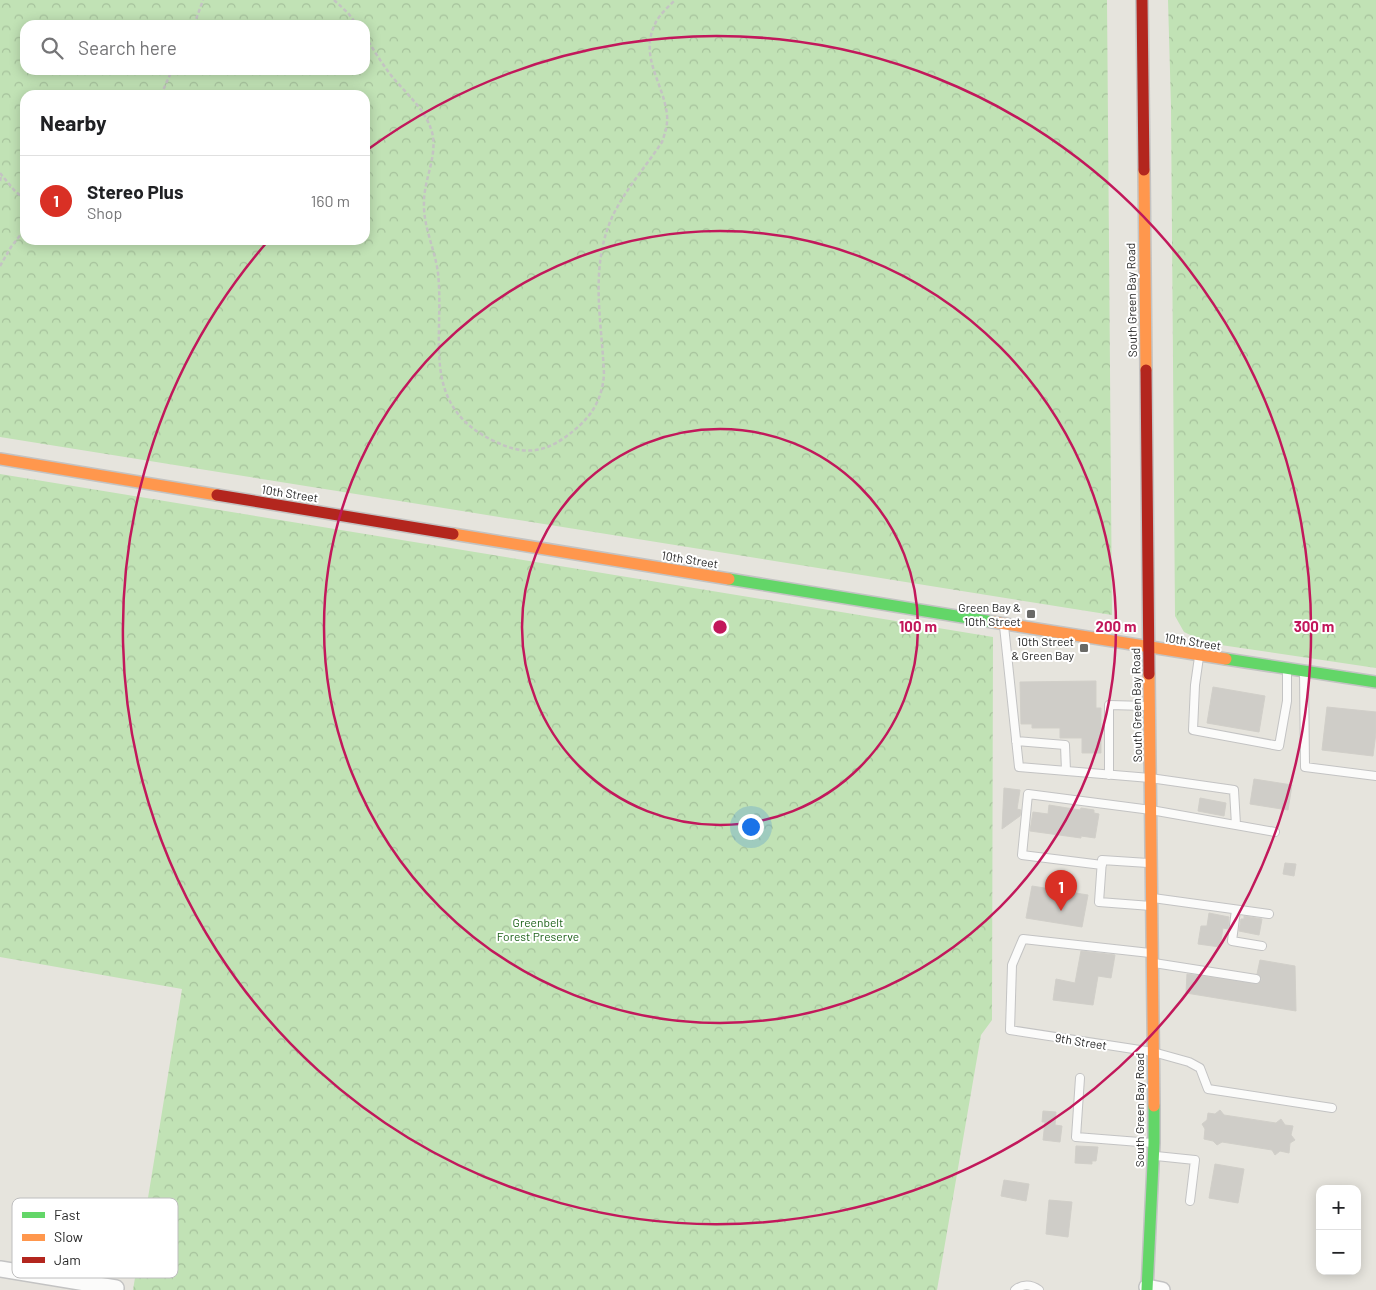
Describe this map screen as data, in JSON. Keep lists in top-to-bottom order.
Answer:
{
  "streets": {
    "street": ["South Green Bay Road", "10th Street"],
    "lane": ["9th Street"]
  },
  "crossings": [
    ["South Green Bay Road", "10th Street"],
    ["South Green Bay Road", "9th Street"]
  ],
  "parks": ["Greenbelt Forest Preserve"],
  "places": {
    "transit": ["Green Bay & 10th Street", "10th Street & Green Bay"]
  },
  "legend": ["Fast", "Slow", "Jam"],
  "page": {
    "search": "Search here",
    "heading": "Nearby",
    "list": [
      {
        "mark": "1",
        "name": "Stereo Plus",
        "note": "Shop",
        "value": "160 m"
      }
    ],
    "pins": "1",
    "map_buttons": ["+", "−"]
  },
  "rings": ["100 m", "200 m", "300 m"]
}
